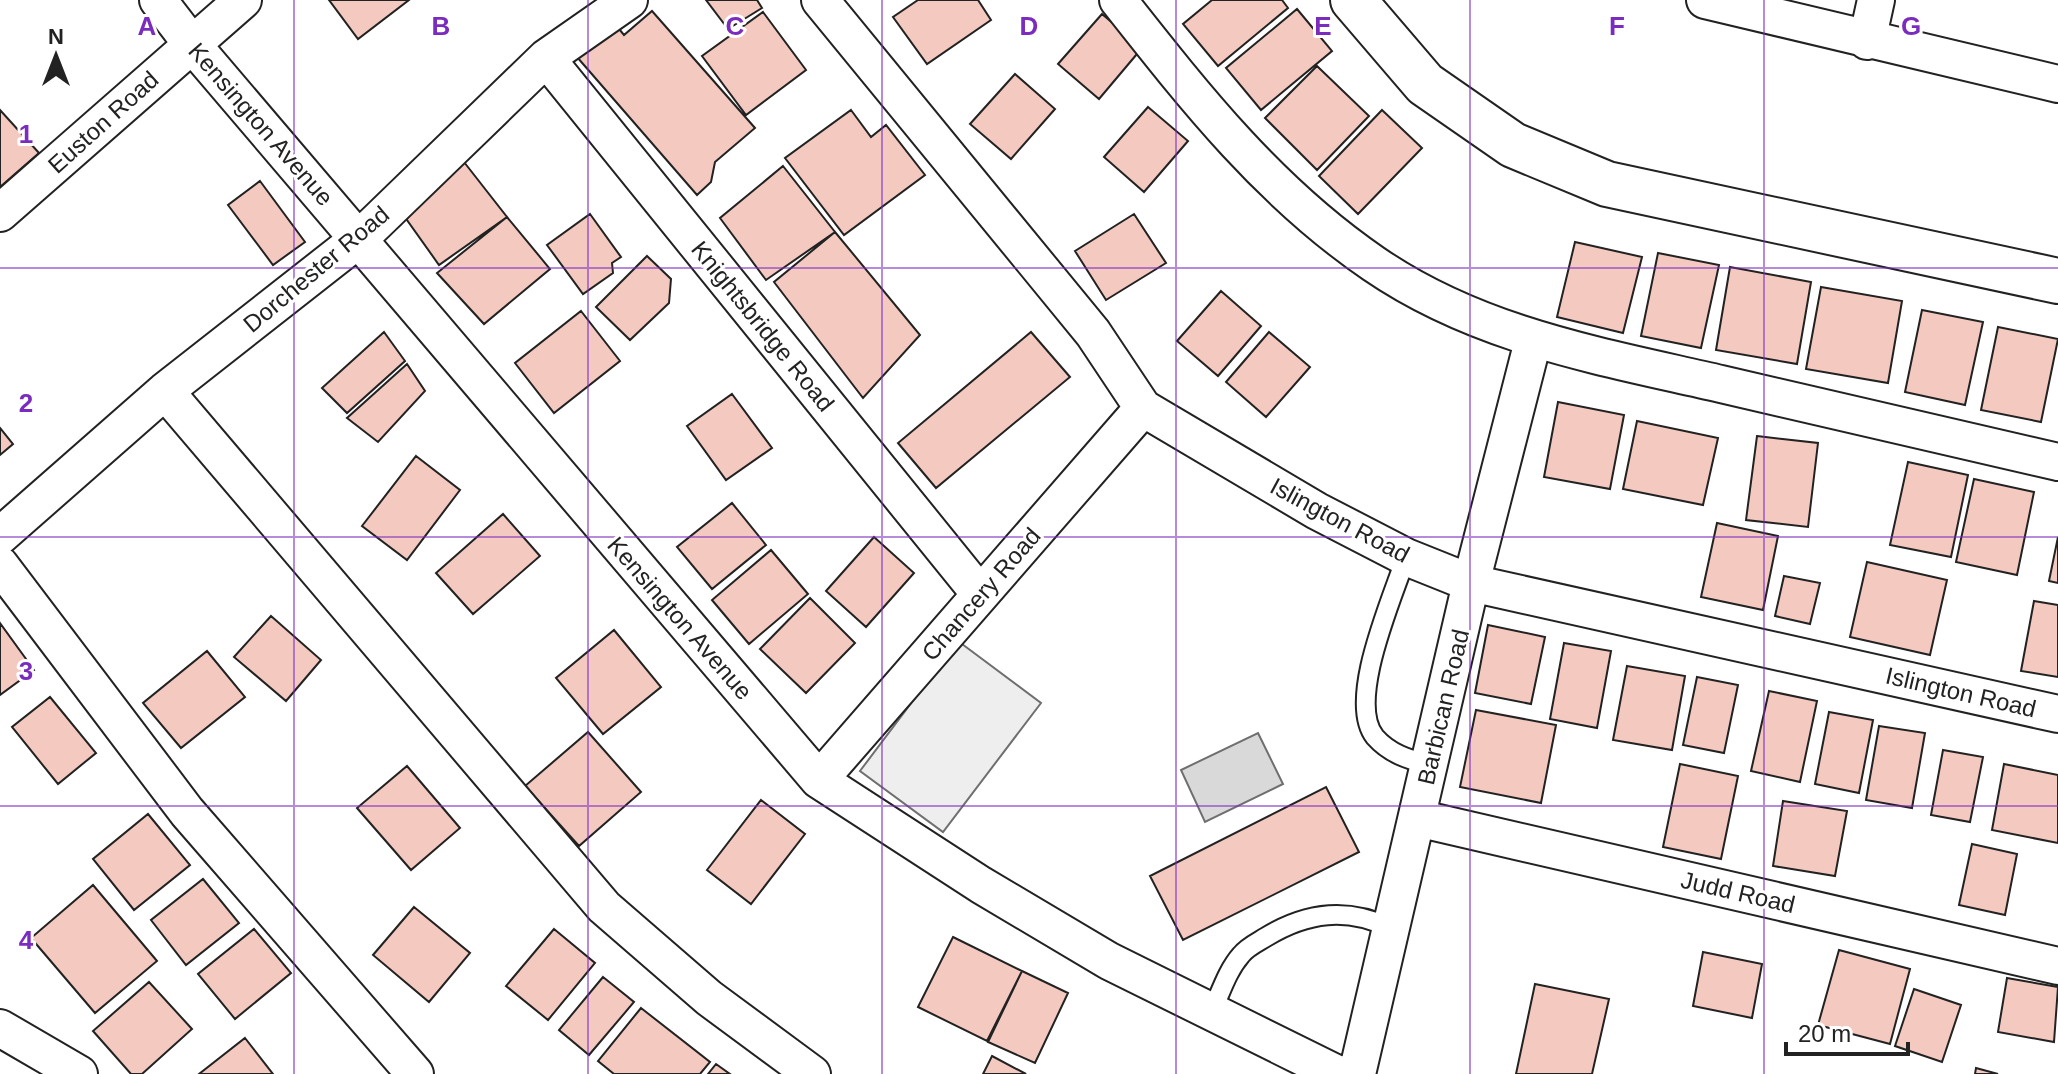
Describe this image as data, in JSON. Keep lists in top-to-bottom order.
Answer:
{
  "streets": {
    "street": [
      "Euston Road",
      "Kensington Avenue",
      "Dorchester Road",
      "Knightsbridge Road",
      "Islington Road",
      "Chancery Road",
      "Barbican Road",
      "Judd Road"
    ]
  },
  "crossings": [
    ["Euston Road", "Kensington Avenue"],
    ["Kensington Avenue", "Dorchester Road"],
    ["Kensington Avenue", "Chancery Road"],
    ["Dorchester Road", "Knightsbridge Road"],
    ["Knightsbridge Road", "Chancery Road"],
    ["Islington Road", "Chancery Road"],
    ["Islington Road", "Barbican Road"],
    ["Barbican Road", "Judd Road"]
  ],
  "scale_bar": "20 m",
  "north": "top",
  "grid": {
    "columns": [
      "A",
      "B",
      "C",
      "D",
      "E",
      "F",
      "G"
    ],
    "rows": [
      "1",
      "2",
      "3",
      "4"
    ]
  }
}
